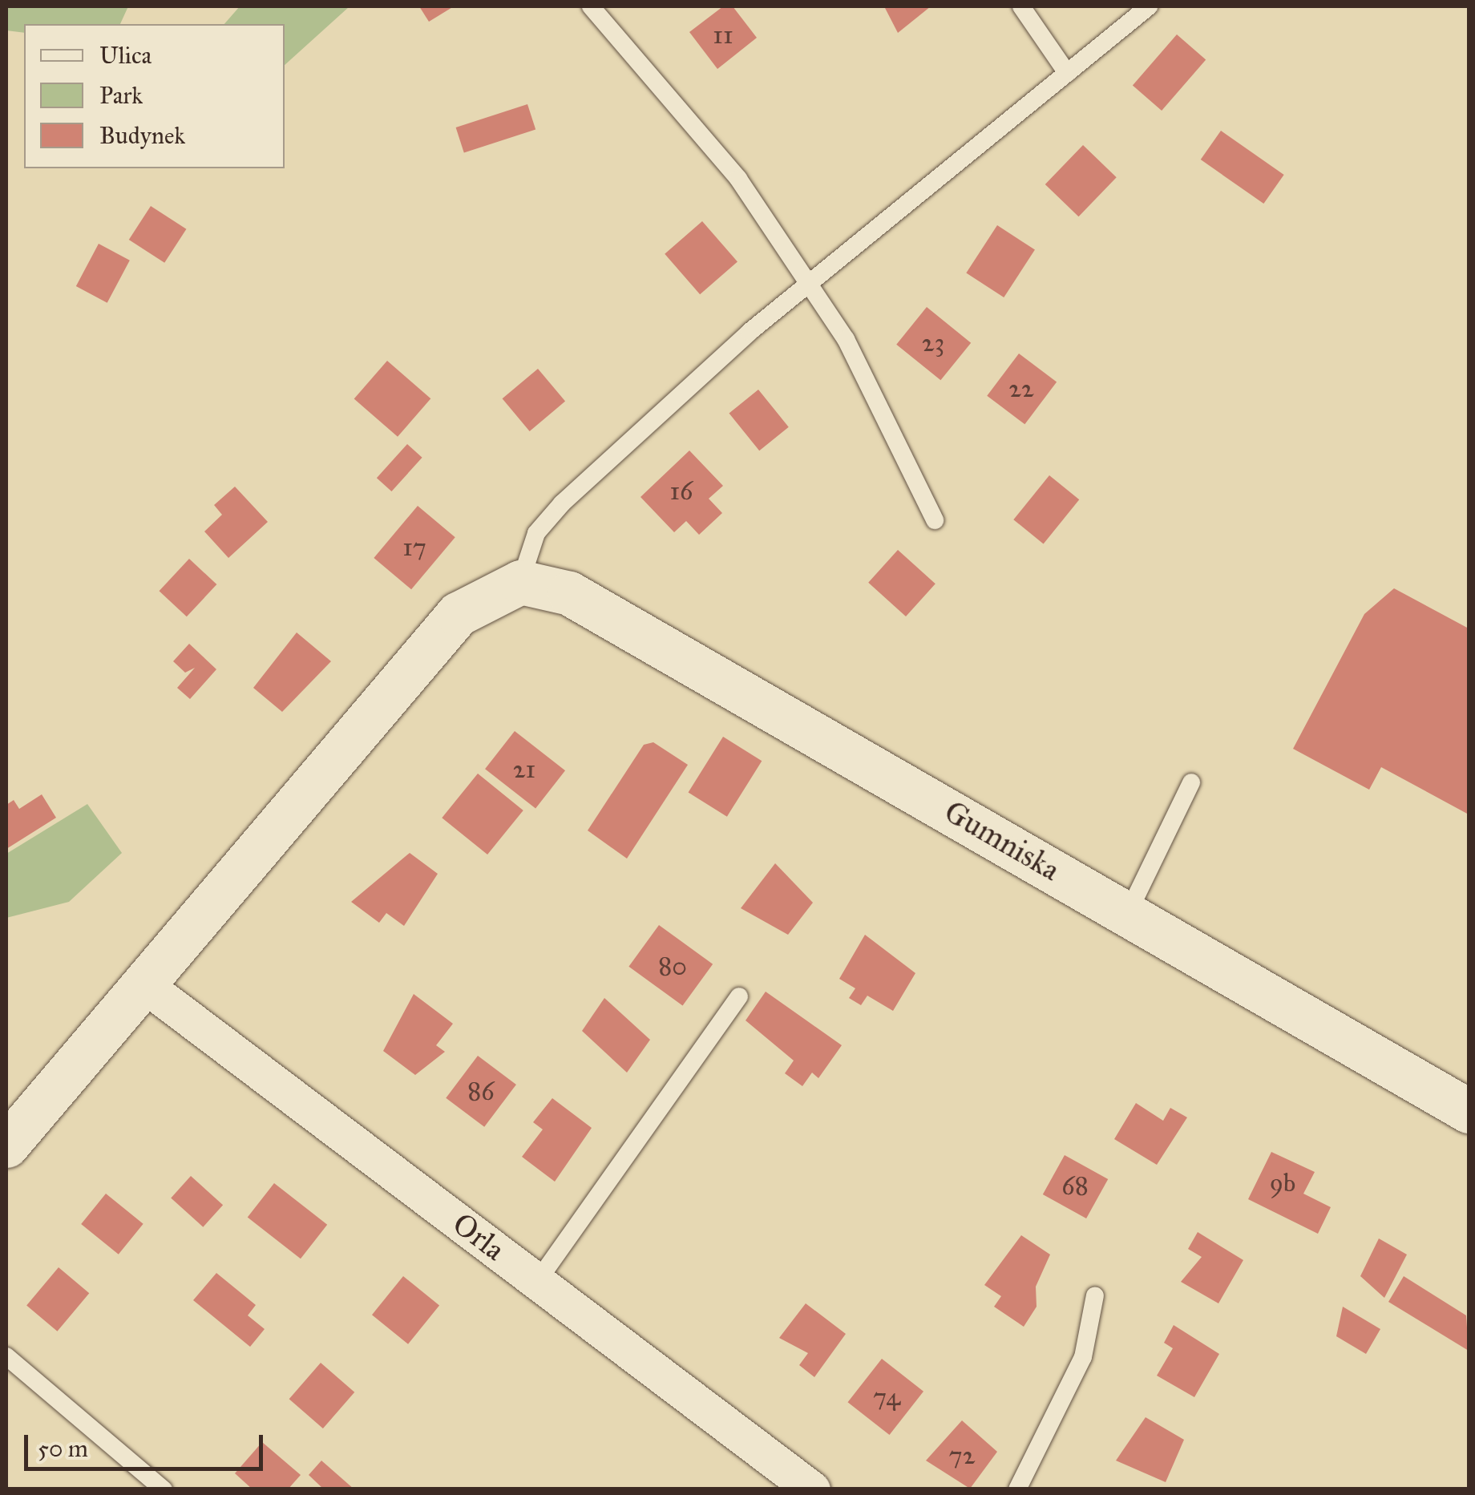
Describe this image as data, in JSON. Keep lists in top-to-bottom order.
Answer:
{
  "streets": {
    "street": ["Gumniska", "Orla"]
  },
  "house_numbers": [
    "11",
    "23",
    "22",
    "16",
    "17",
    "21",
    "80",
    "86",
    "9b",
    "68",
    "74",
    "72"
  ],
  "legend": ["Ulica", "Park", "Budynek"],
  "scale_bar": "50 m"
}
